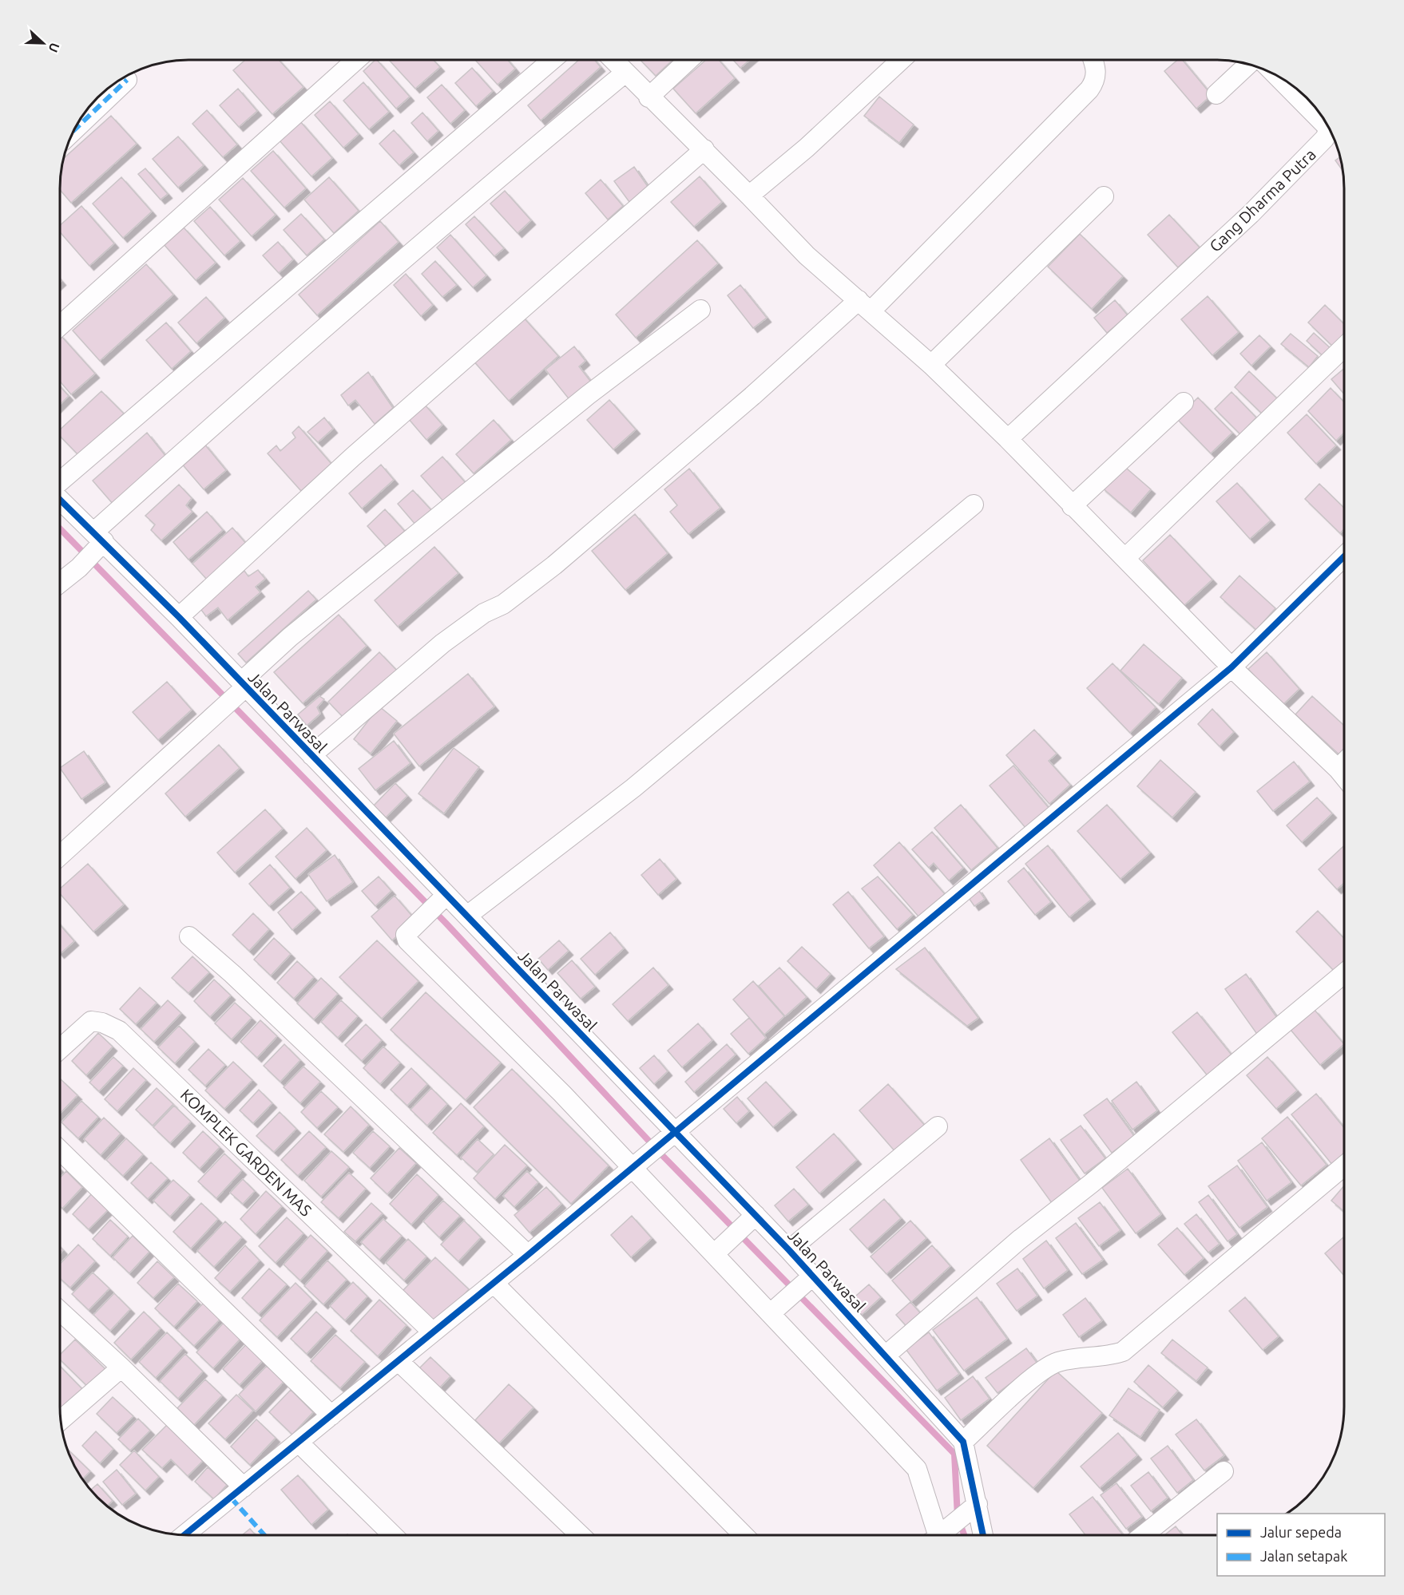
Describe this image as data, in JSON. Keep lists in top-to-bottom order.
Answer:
{
  "streets": {
    "street": ["Gang Dharma Putra", "Jalan Parwasal", "KOMPLEK GARDEN MAS"]
  },
  "legend": ["Jalur sepeda", "Jalan setapak"],
  "north": "right"
}
